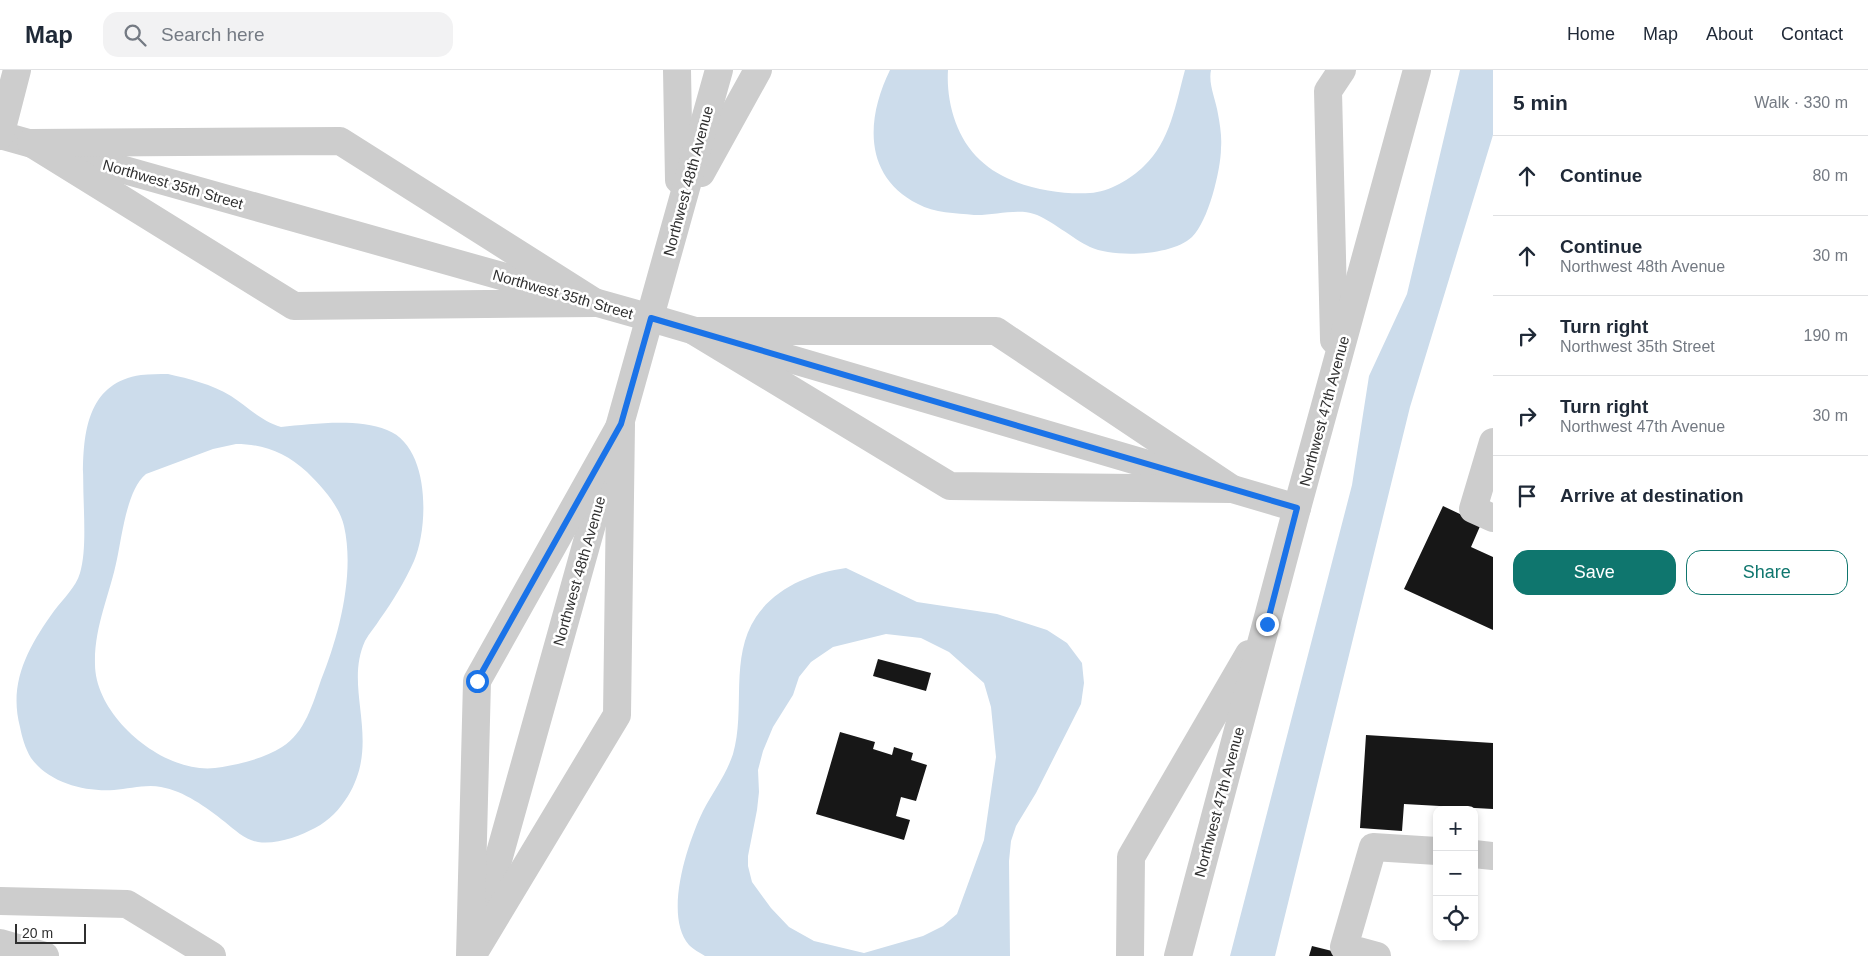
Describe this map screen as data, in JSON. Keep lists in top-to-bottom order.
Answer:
{
  "streets": {
    "street": ["Northwest 48th Avenue", "Northwest 35th Street", "Northwest 47th Avenue"]
  },
  "crossings": [
    ["Northwest 48th Avenue", "Northwest 35th Street"],
    ["Northwest 35th Street", "Northwest 47th Avenue"]
  ],
  "scale_bar": "20 m",
  "page": {
    "header": "Map",
    "search": "Search here",
    "nav": [
      "Home",
      "Map",
      "About",
      "Contact"
    ],
    "heading": ["5 min", "Walk · 330 m"],
    "list": [
      ["Continue", "80 m"],
      ["Continue", "Northwest 48th Avenue", "30 m"],
      ["Turn right", "Northwest 35th Street", "190 m"],
      ["Turn right", "Northwest 47th Avenue", "30 m"],
      "Arrive at destination"
    ],
    "buttons": ["Save", "Share"],
    "map_buttons": ["+", "−"],
    "scale": "20 m"
  }
}
